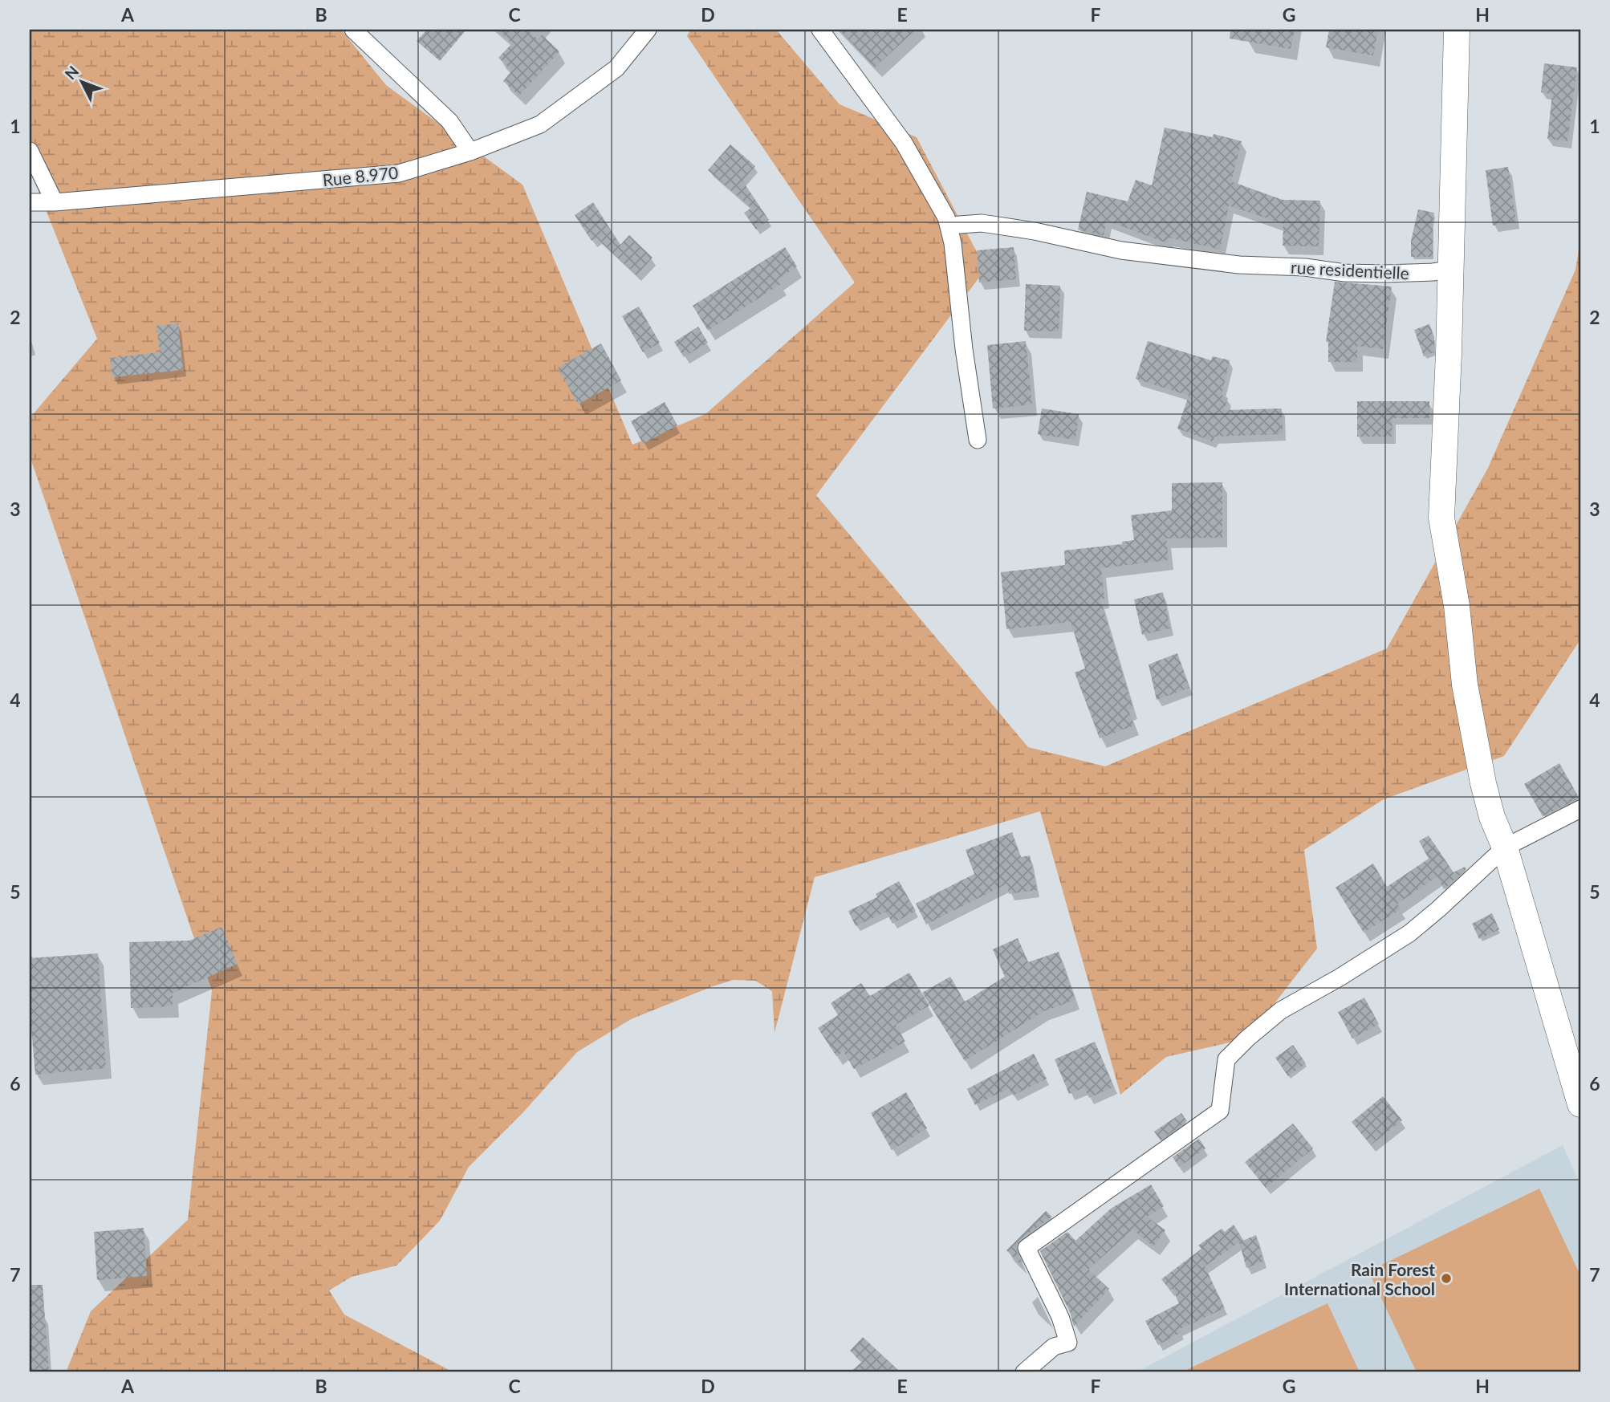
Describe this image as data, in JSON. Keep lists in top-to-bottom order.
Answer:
{
  "streets": {
    "street": ["Rue 8.970", "rue residentielle"]
  },
  "places": ["Rain Forest International School"],
  "north": "top left",
  "grid": {
    "columns": [
      "A",
      "B",
      "C",
      "D",
      "E",
      "F",
      "G",
      "H"
    ],
    "rows": [
      "1",
      "2",
      "3",
      "4",
      "5",
      "6",
      "7"
    ]
  }
}
